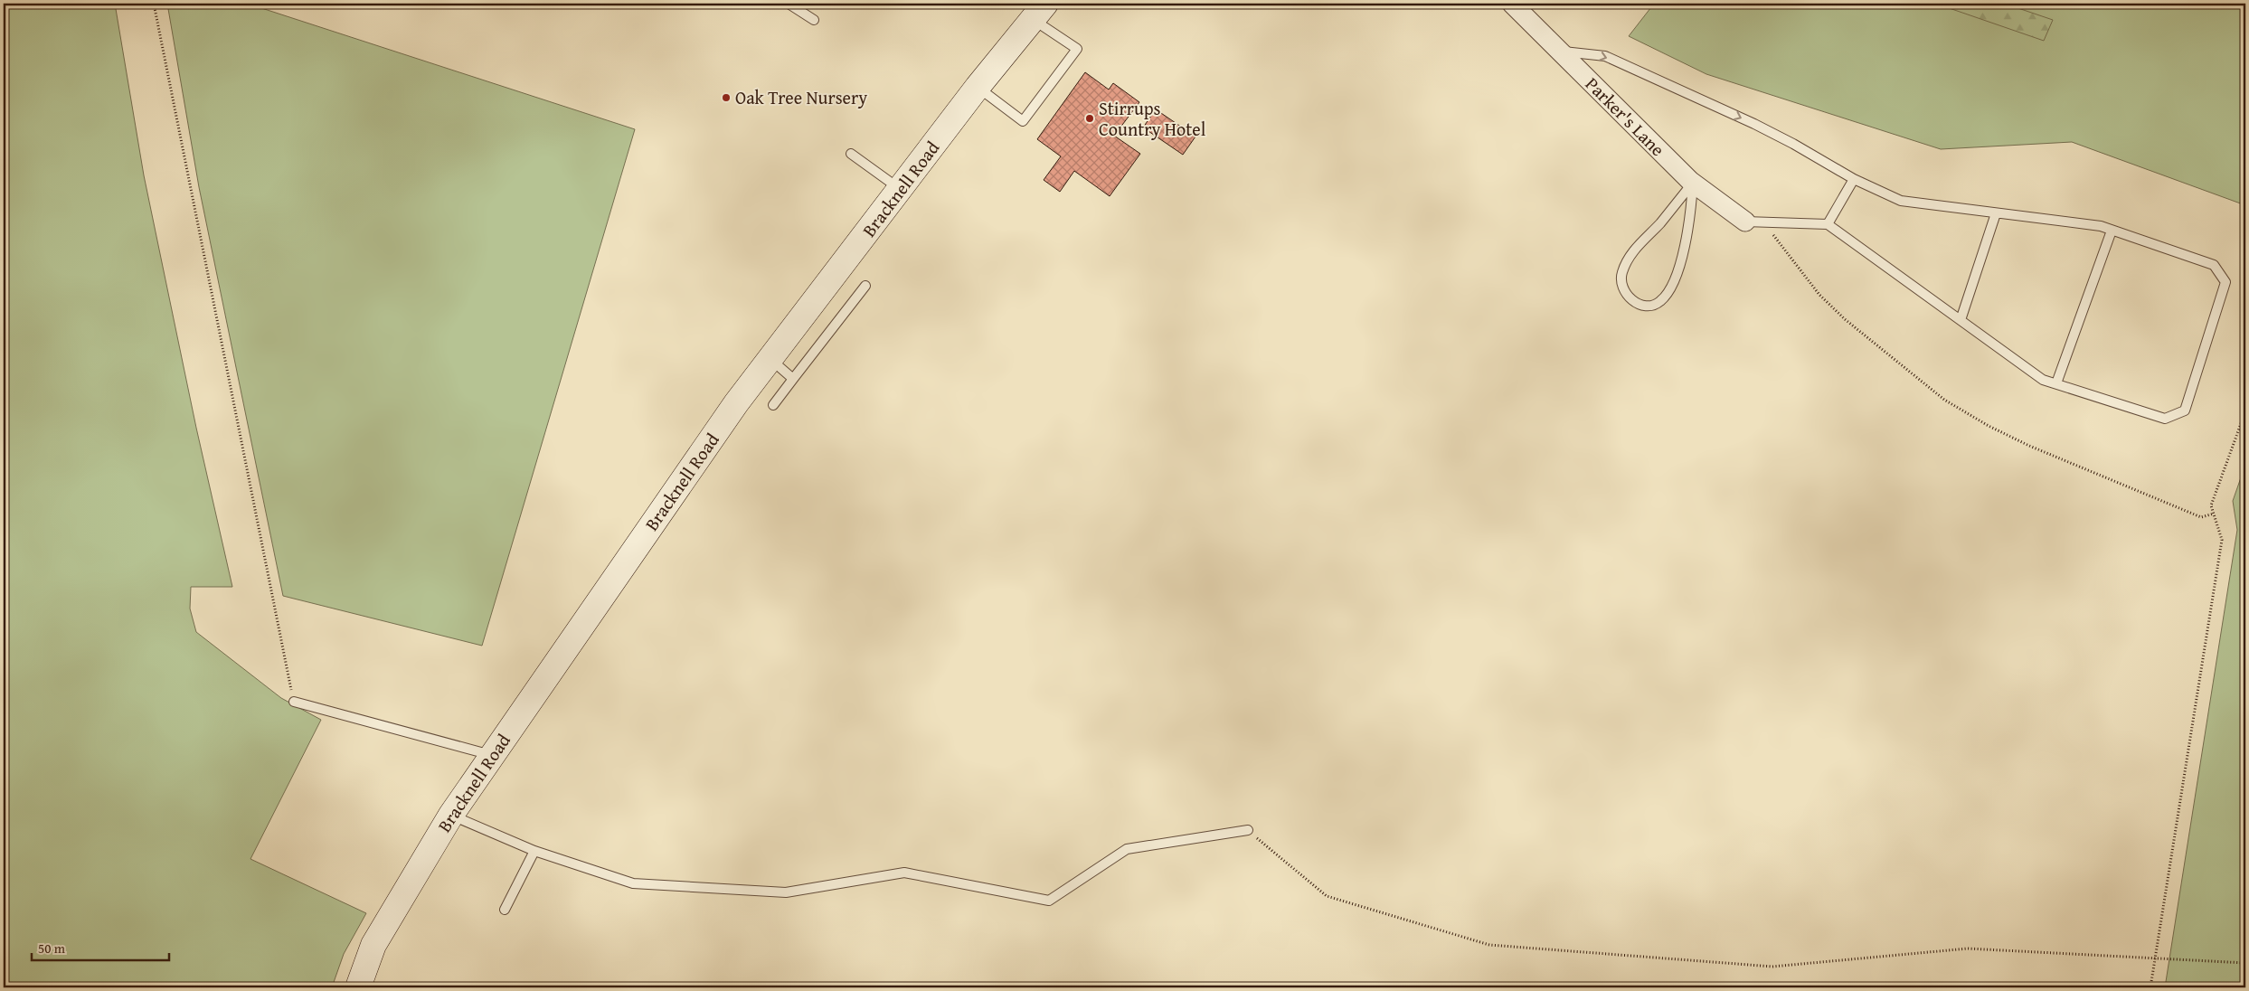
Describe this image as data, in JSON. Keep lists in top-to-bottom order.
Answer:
{
  "streets": {
    "main road": ["Bracknell Road"],
    "street": ["Parker's Lane"]
  },
  "places": ["Oak Tree Nursery", "Stirrups Country Hotel"],
  "scale_bar": "50 m"
}
